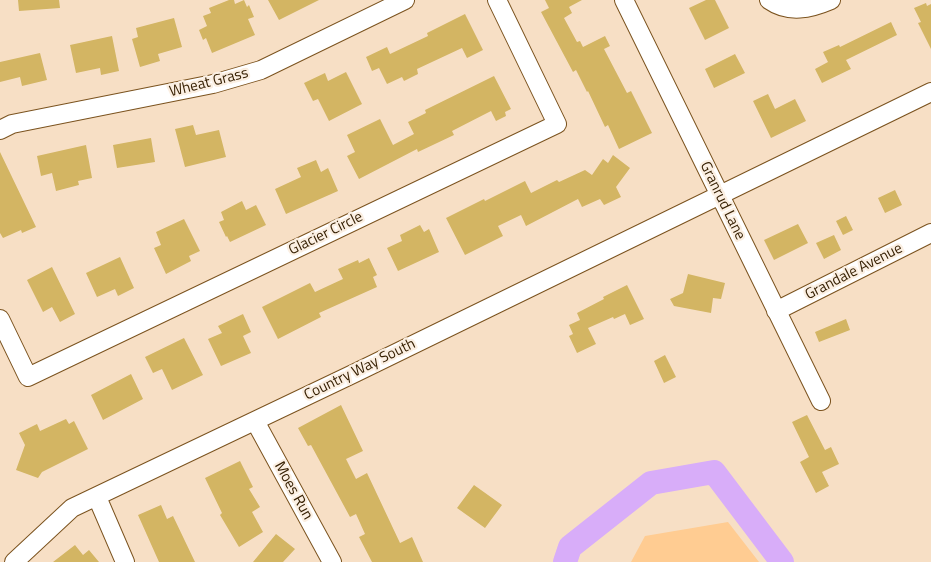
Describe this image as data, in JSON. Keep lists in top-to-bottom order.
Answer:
{
  "streets": {
    "street": [
      "Wheat Grass",
      "Granrud Lane",
      "Glacier Circle",
      "Grandale Avenue",
      "Country Way South",
      "Moes Run"
    ]
  },
  "crossings": [
    ["Granrud Lane", "Grandale Avenue"],
    ["Granrud Lane", "Country Way South"],
    ["Country Way South", "Moes Run"]
  ]
}
